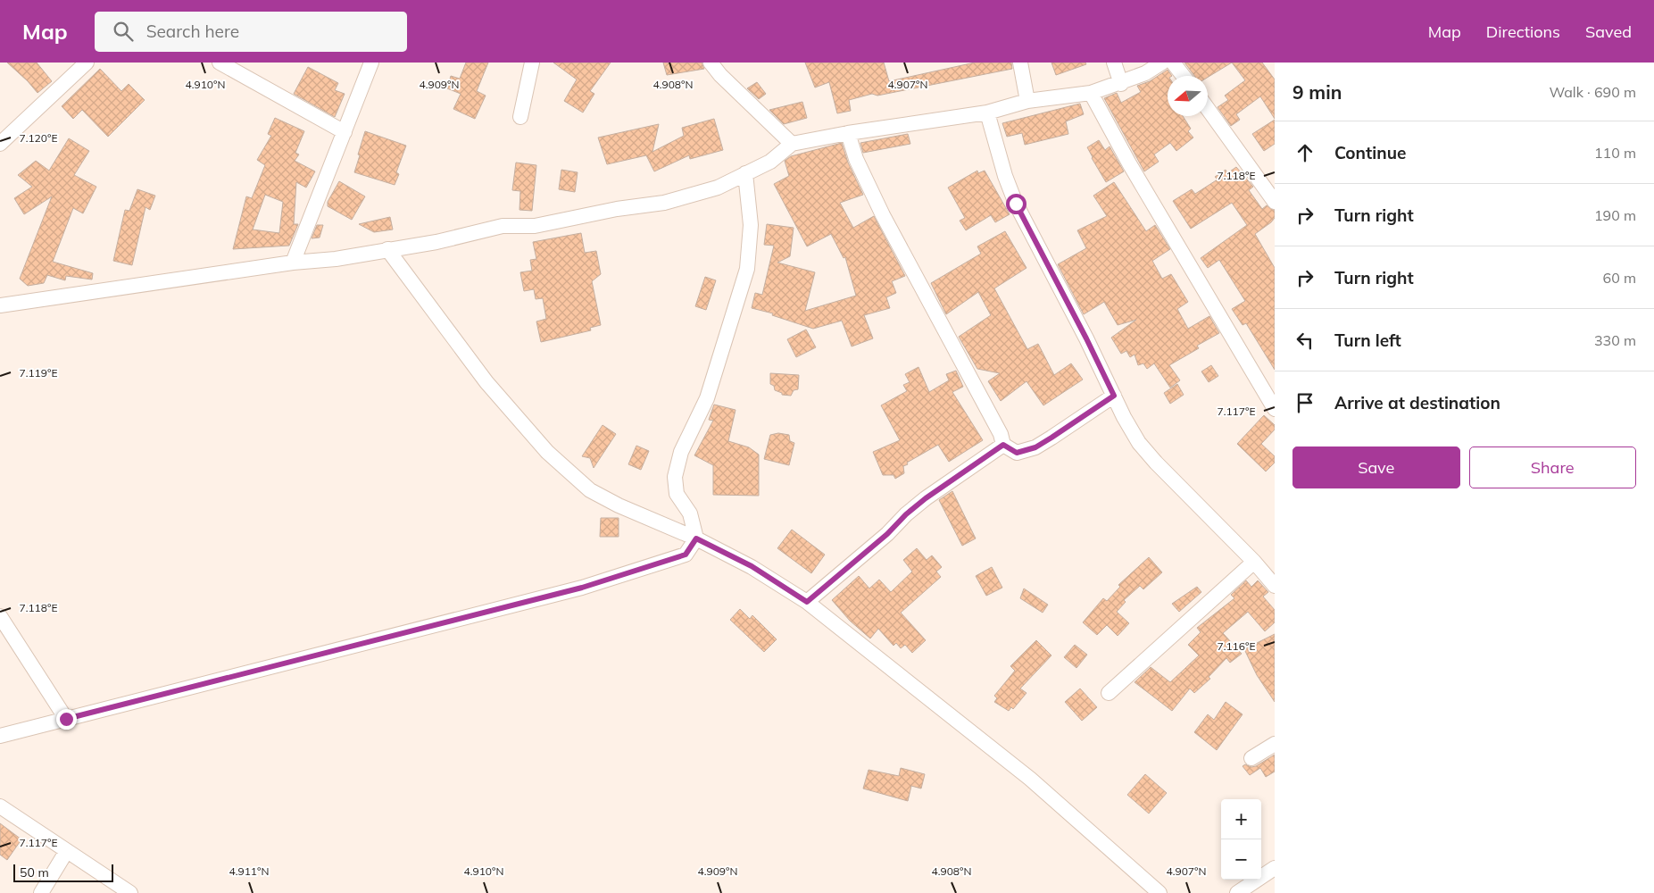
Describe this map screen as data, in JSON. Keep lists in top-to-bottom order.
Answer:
{
  "scale_bar": "50 m",
  "north": "left",
  "page": {
    "header": "Map",
    "search": "Search here",
    "nav": ["Map", "Directions", "Saved"],
    "heading": ["9 min", "Walk · 690 m"],
    "list": [
      ["Continue", "110 m"],
      ["Turn right", "190 m"],
      ["Turn right", "60 m"],
      ["Turn left", "330 m"],
      "Arrive at destination"
    ],
    "buttons": ["Save", "Share"],
    "map_buttons": ["+", "−"],
    "scale": "50 m"
  },
  "coordinates": [
    "4.908°N",
    "4.907°N",
    "4.910°N",
    "4.909°N",
    "7.120°E",
    "7.118°E",
    "7.119°E",
    "7.117°E",
    "7.116°E",
    "4.911°N"
  ]
}
